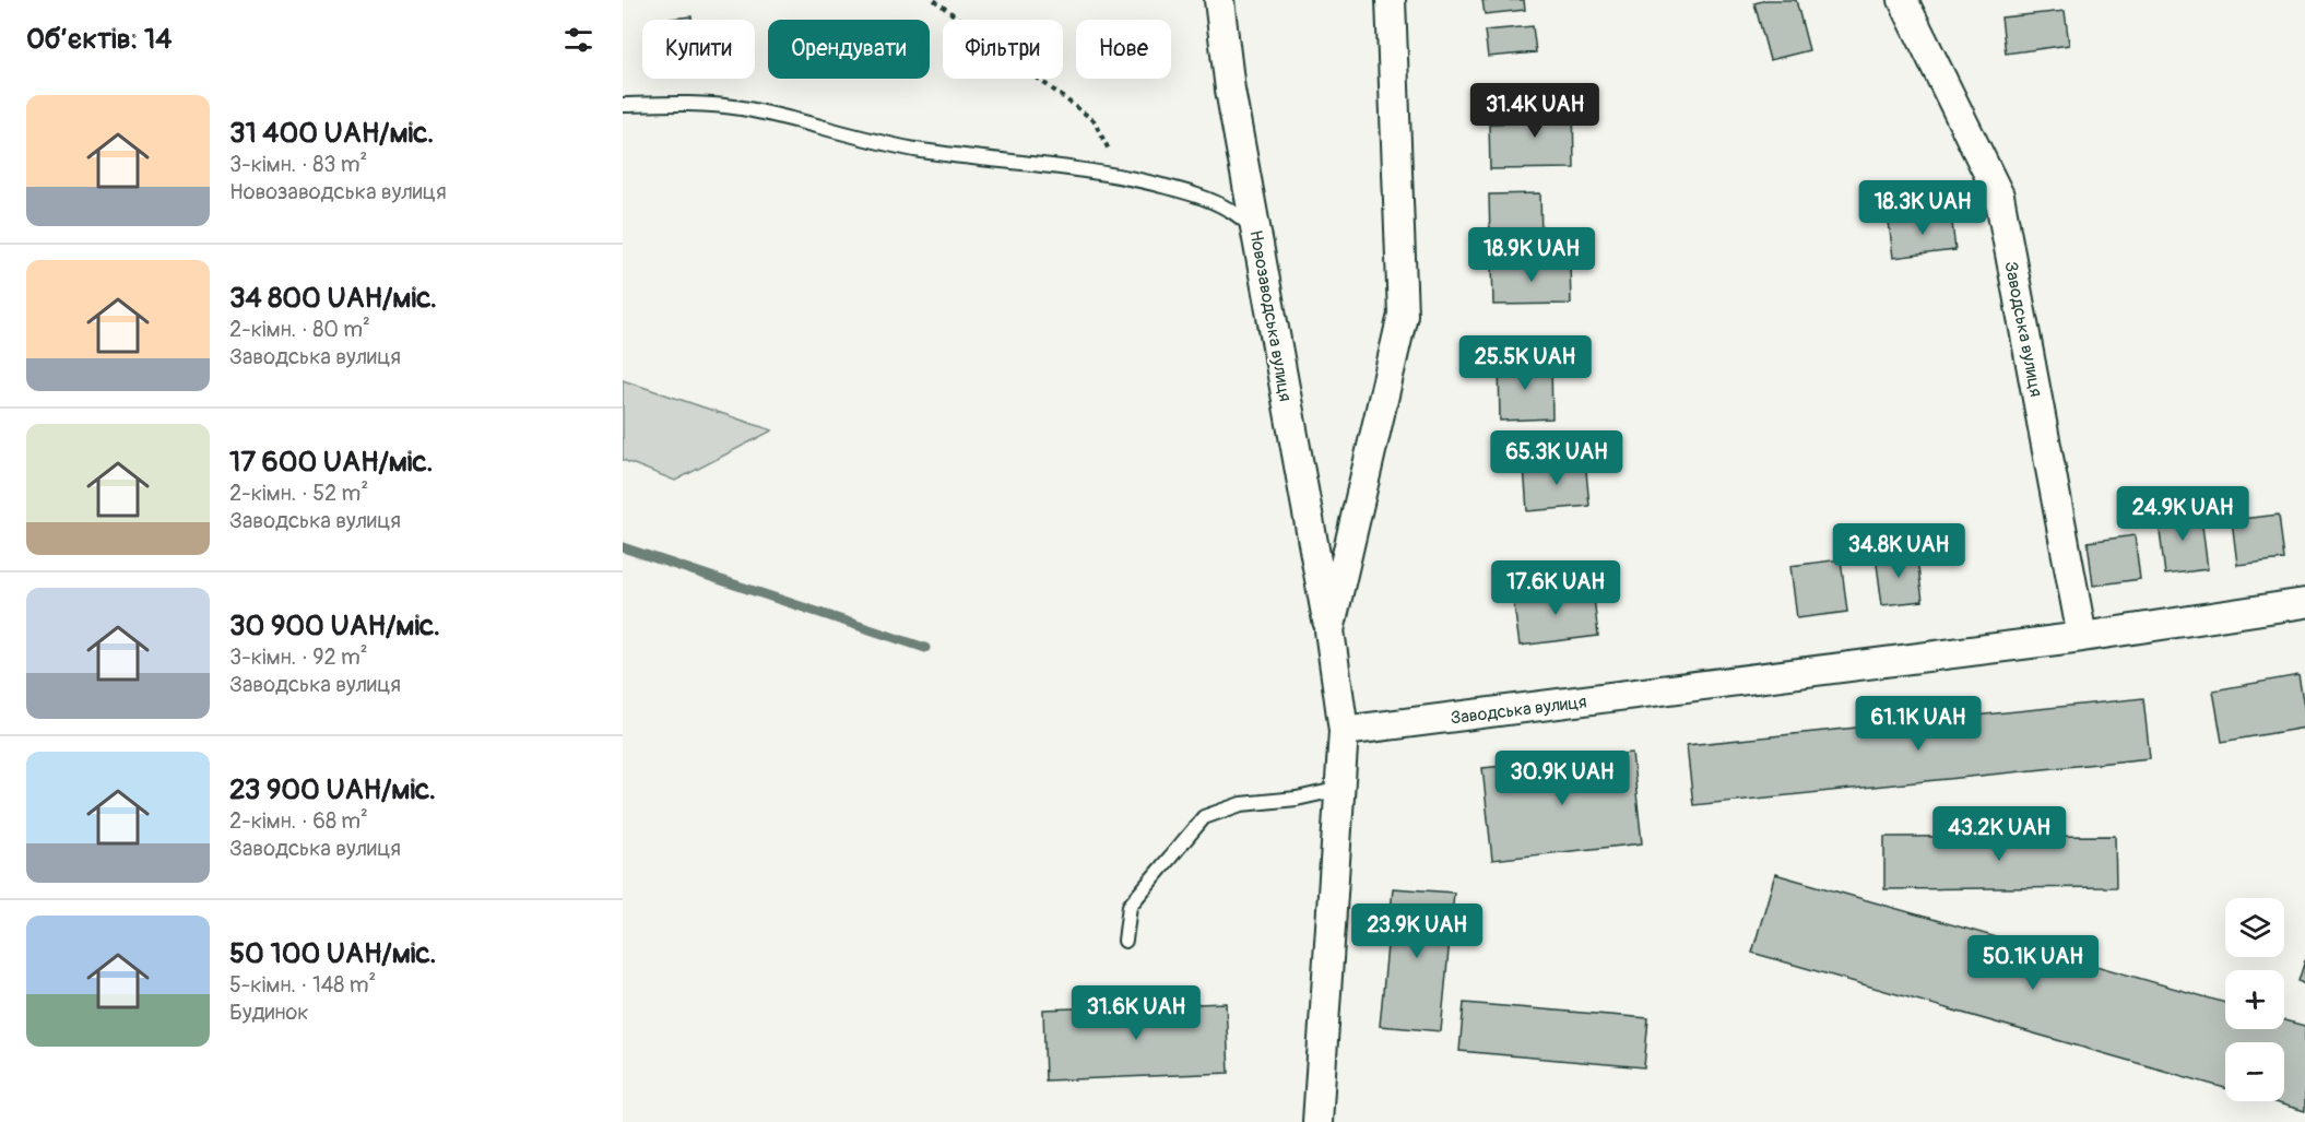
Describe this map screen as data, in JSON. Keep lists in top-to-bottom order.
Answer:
{
  "streets": {
    "street": ["Новозаводська вулиця", "Заводська вулиця"]
  },
  "crossings": [
    ["Новозаводська вулиця", "Заводська вулиця"]
  ],
  "page": {
    "heading": "Об’єктів: 14",
    "chip": [
      "Купити",
      "Орендувати",
      "Фільтри",
      "Нове"
    ],
    "list": [
      {
        "name": "31 400 UAH/міс.",
        "note": "3-кімн. · 83 m² · Новозаводська вулиця"
      },
      {
        "name": "34 800 UAH/міс.",
        "note": "2-кімн. · 80 m² · Заводська вулиця"
      },
      {
        "name": "17 600 UAH/міс.",
        "note": "2-кімн. · 52 m² · Заводська вулиця"
      },
      {
        "name": "30 900 UAH/міс.",
        "note": "3-кімн. · 92 m² · Заводська вулиця"
      },
      {
        "name": "23 900 UAH/міс.",
        "note": "2-кімн. · 68 m² · Заводська вулиця"
      },
      {
        "name": "50 100 UAH/міс.",
        "note": "5-кімн. · 148 m² · Будинок"
      }
    ],
    "price": [
      "31.4K UAH",
      "18.3K UAH",
      "18.9K UAH",
      "25.5K UAH",
      "65.3K UAH",
      "24.9K UAH",
      "34.8K UAH",
      "17.6K UAH",
      "61.1K UAH",
      "30.9K UAH",
      "43.2K UAH",
      "23.9K UAH",
      "50.1K UAH",
      "31.6K UAH"
    ],
    "map_buttons": ["+", "−"]
  }
}
